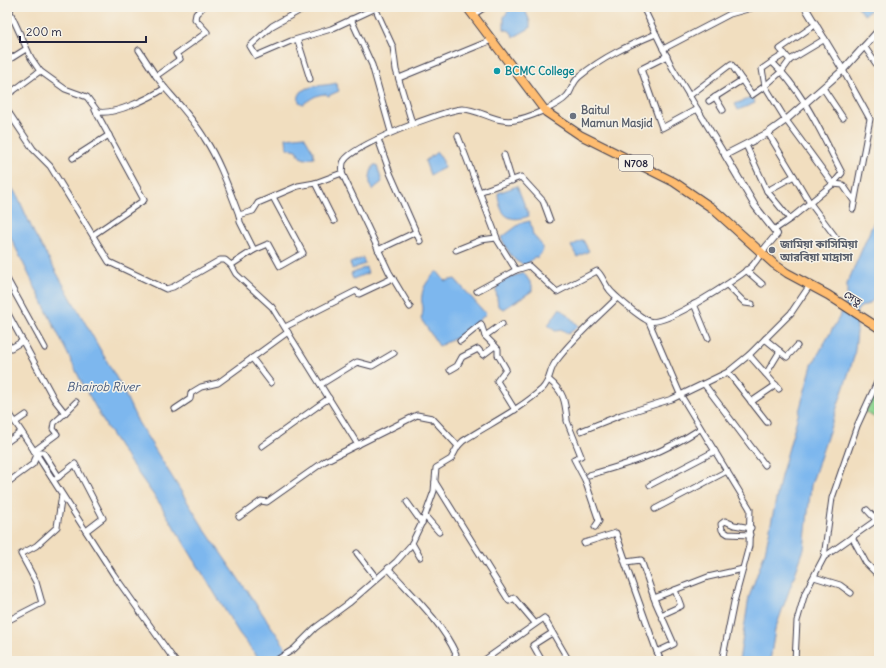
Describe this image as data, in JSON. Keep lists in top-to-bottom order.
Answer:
{
  "streets": {
    "highway": ["N708", "সেতু"]
  },
  "crossings": [
    ["N708", "সেতু"]
  ],
  "water": ["Bhairob River"],
  "places": ["BCMC College", "Baitul Mamun Masjid", "জামিয়া কাসিমিয়া আরবিয়া মাদ্রাসা"],
  "scale_bar": "200 m"
}
